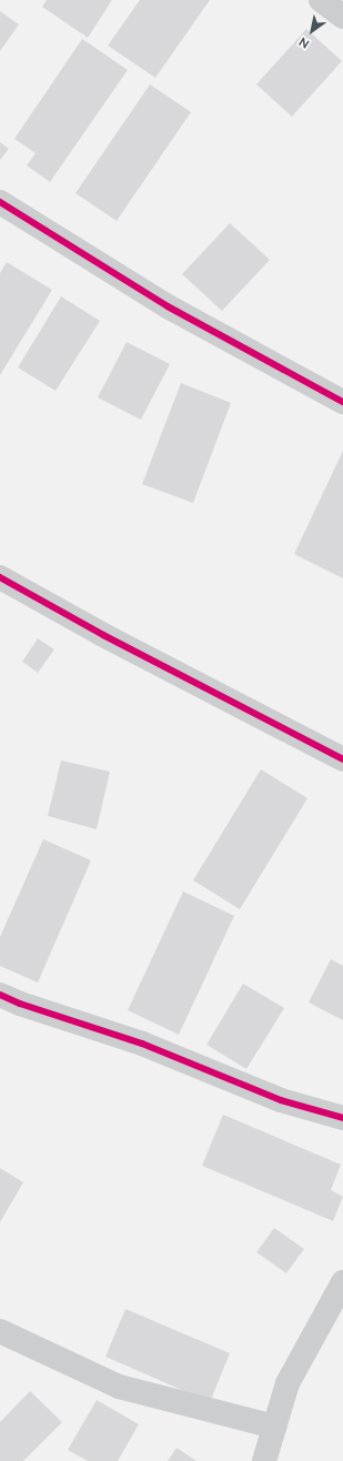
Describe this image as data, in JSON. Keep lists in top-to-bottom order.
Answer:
{
  "north": "bottom left"
}
